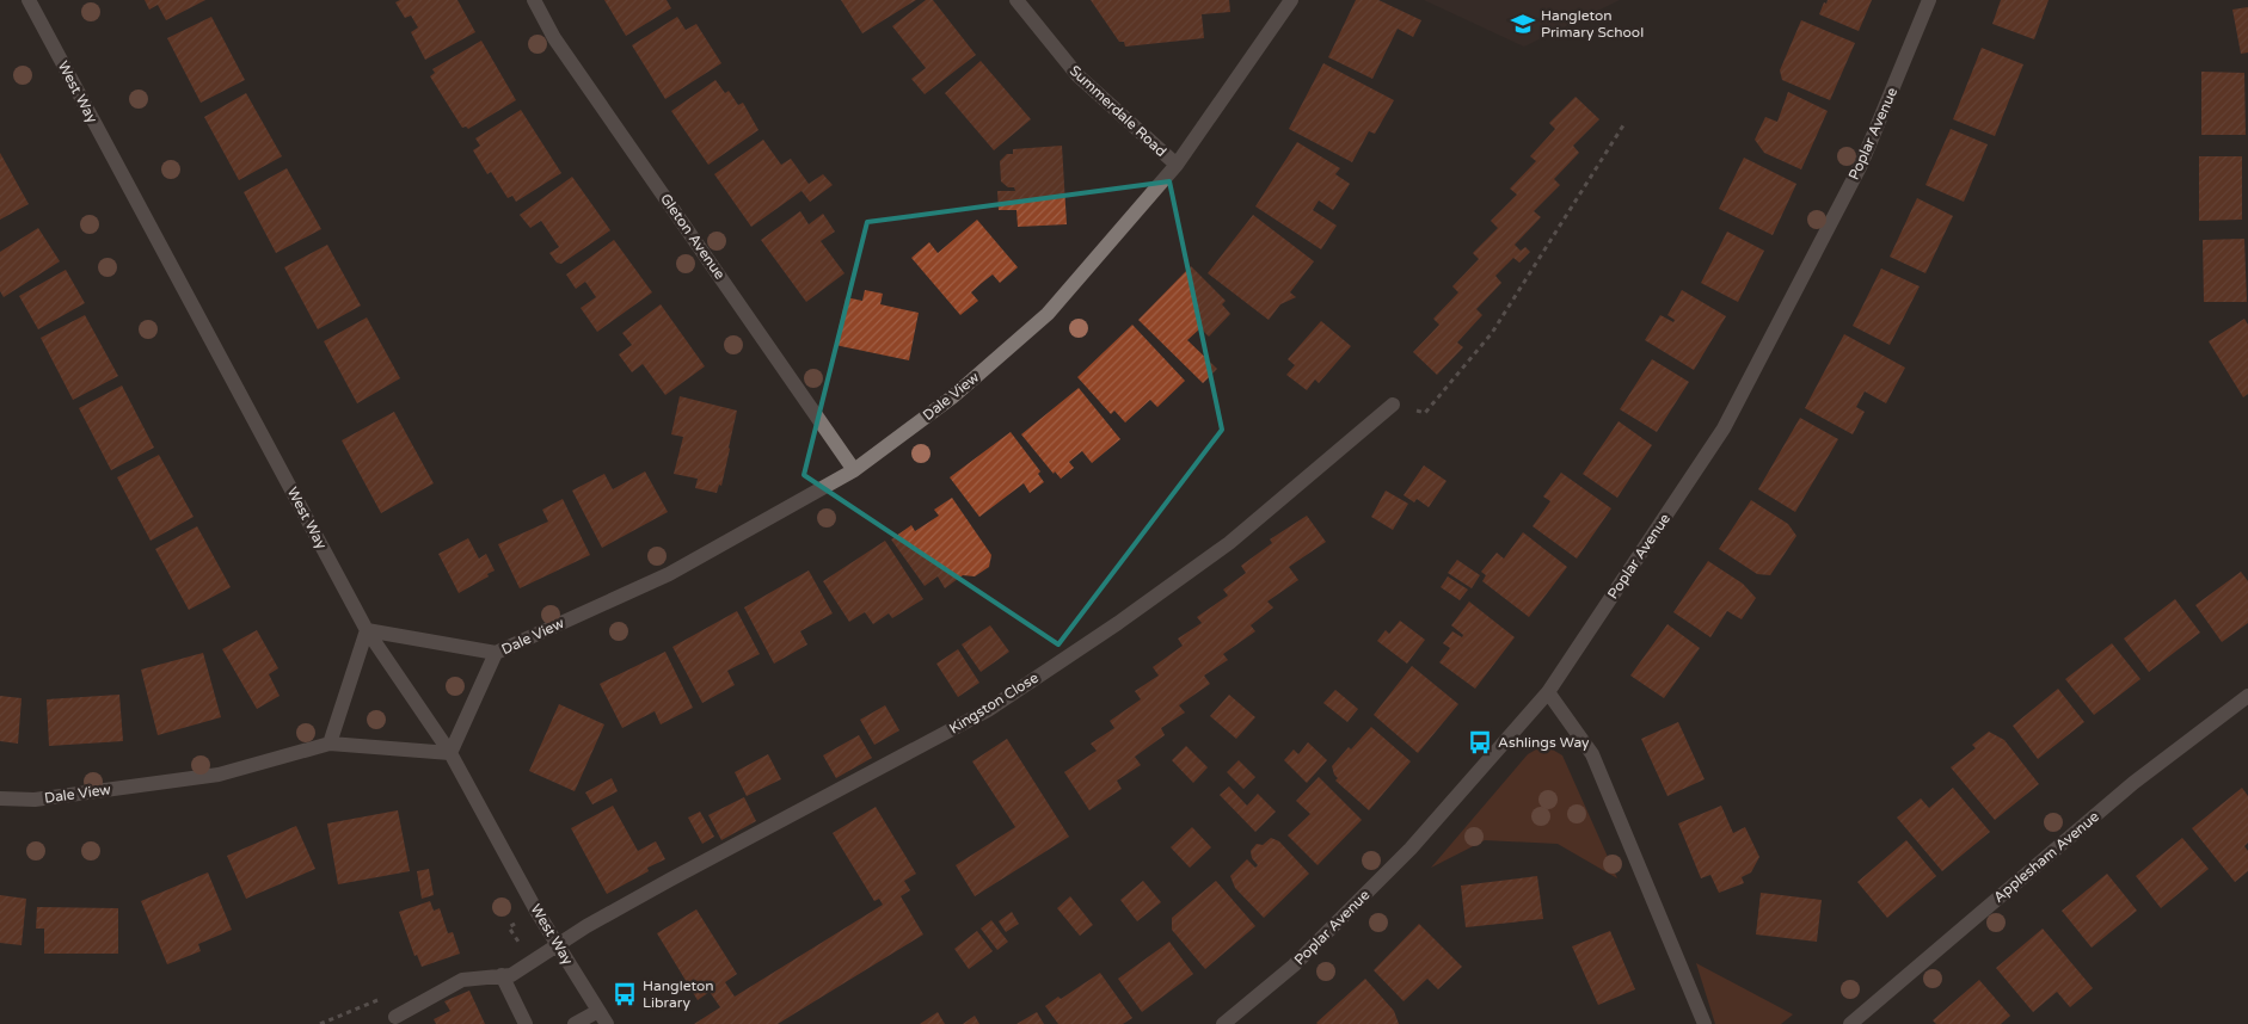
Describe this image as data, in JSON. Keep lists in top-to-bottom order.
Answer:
{
  "streets": {
    "street": [
      "West Way",
      "Summerdale Road",
      "Poplar Avenue",
      "Gleton Avenue",
      "Dale View",
      "Kingston Close",
      "Applesham Avenue"
    ]
  },
  "crossings": [
    ["West Way", "Dale View"],
    ["West Way", "Kingston Close"],
    ["Summerdale Road", "Dale View"],
    ["Gleton Avenue", "Dale View"]
  ],
  "places": {
    "school or university": ["Hangleton Primary School"],
    "bus stop": ["Ashlings Way", "Hangleton Library"]
  }
}
